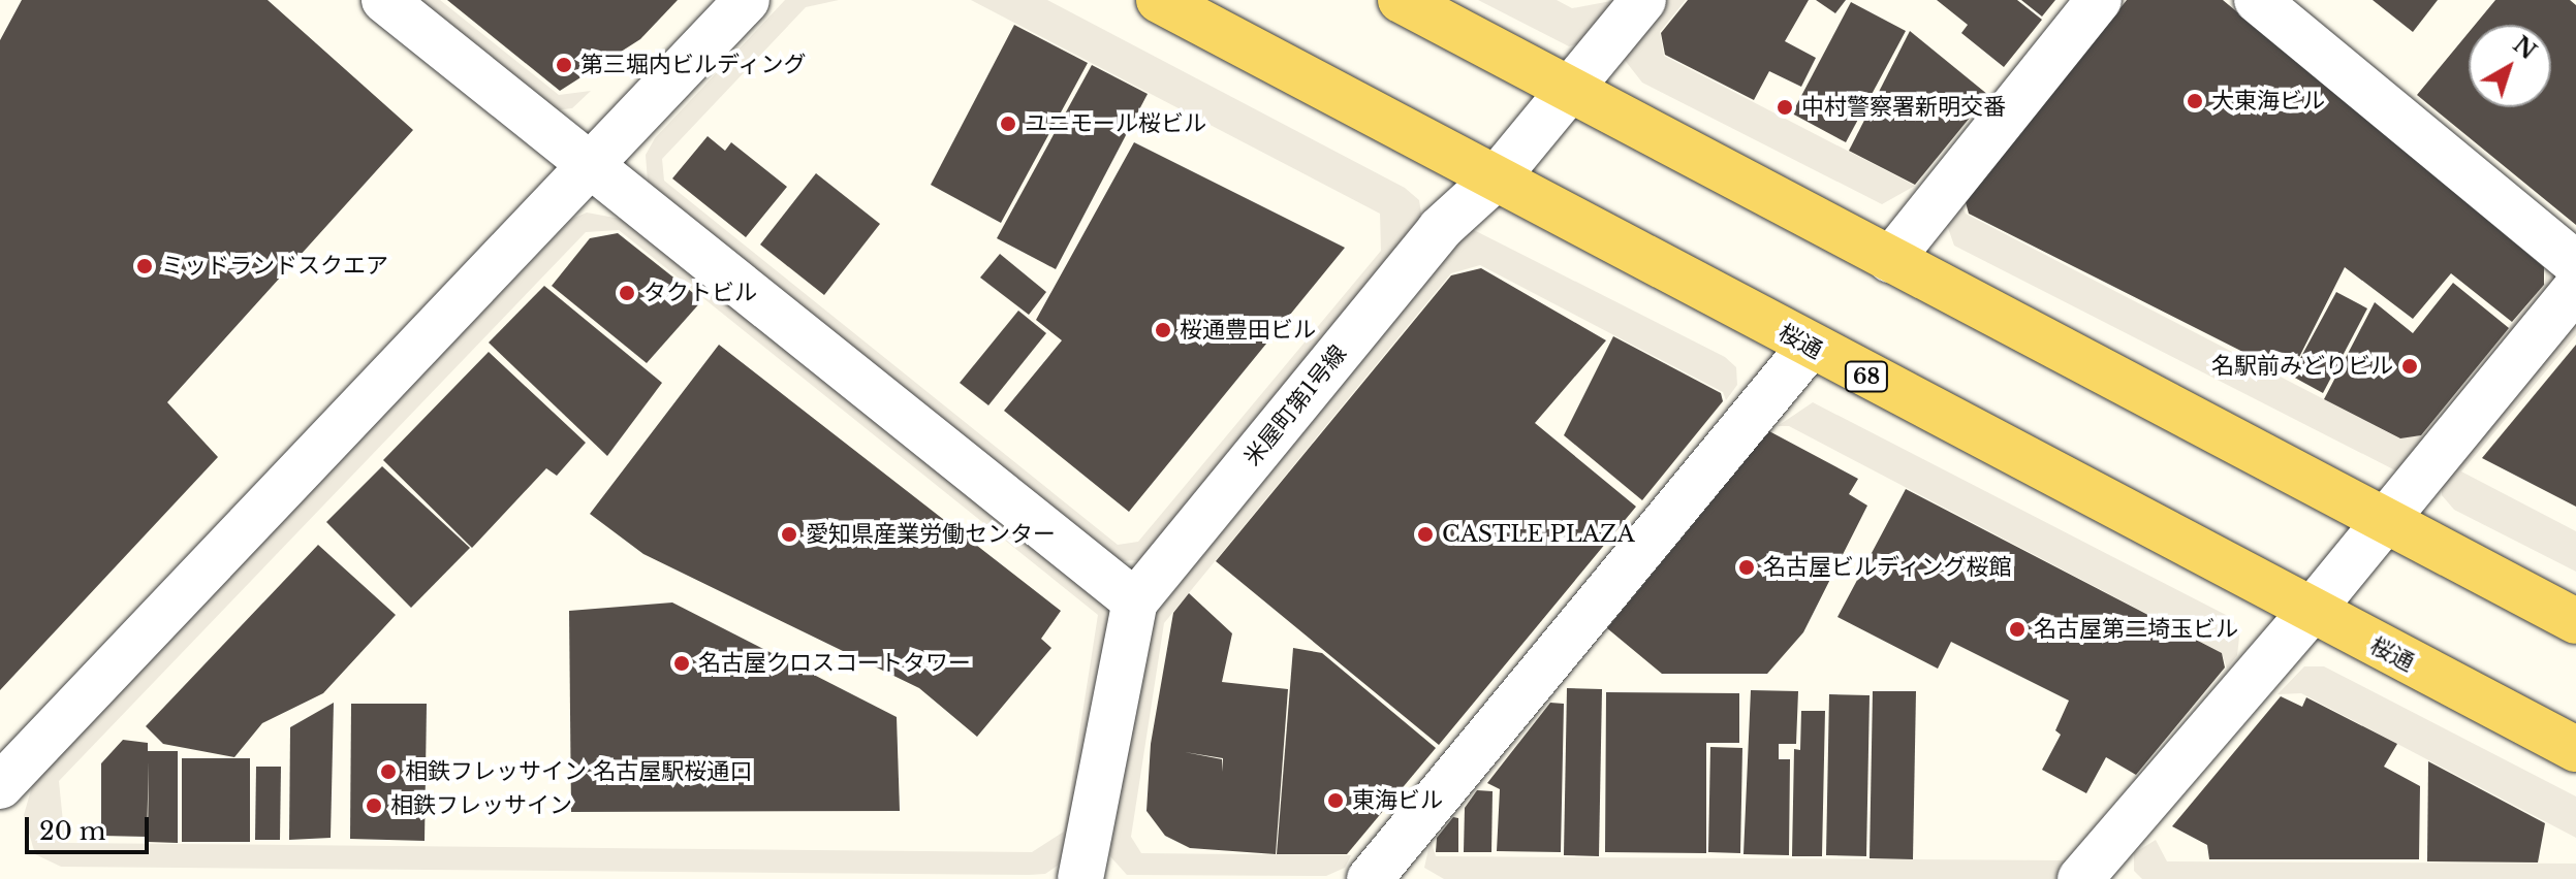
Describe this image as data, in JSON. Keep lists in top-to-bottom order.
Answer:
{
  "streets": {
    "main road": ["桜通", "68"],
    "street": ["米屋町第1号線"]
  },
  "crossings": [
    ["桜通", "米屋町第1号線"]
  ],
  "places": [
    "第三堀内ビルディング",
    "大東海ビル",
    "中村警察署新明交番",
    "ユニモール桜ビル",
    "ミッドランドスクエア",
    "タクトビル",
    "桜通豊田ビル",
    "名駅前みどりビル",
    "愛知県産業労働センター",
    "CASTLE PLAZA",
    "名古屋ビルディング桜館",
    "名古屋第二埼玉ビル",
    "名古屋クロスコートタワー",
    "相鉄フレッサイン 名古屋駅桜通口",
    "東海ビル",
    "相鉄フレッサイン"
  ],
  "scale_bar": "20 m",
  "north": "top right"
}
